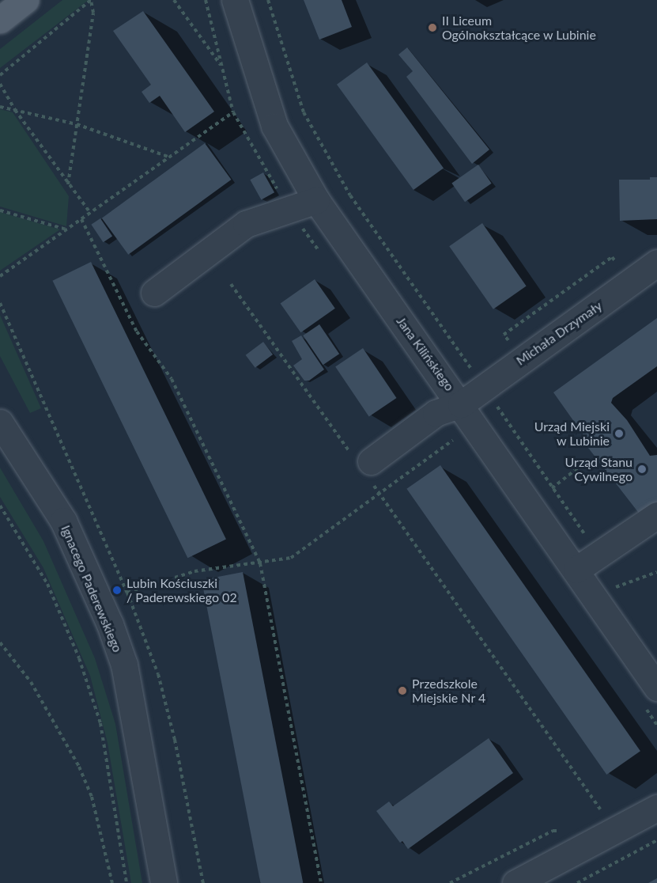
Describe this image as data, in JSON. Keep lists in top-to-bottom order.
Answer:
{
  "streets": {
    "street": ["Michała Drzymały", "Jana Kilińskiego", "Ignacego Paderewskiego"]
  },
  "crossings": [
    ["Michała Drzymały", "Jana Kilińskiego"]
  ],
  "places": [
    "II Liceum Ogólnokształcące w Lubinie",
    "Urząd Miejski w Lubinie",
    "Urząd Stanu Cywilnego",
    "Lubin Kościuszki / Paderewskiego 02",
    "Przedszkole Miejskie Nr 4"
  ]
}
